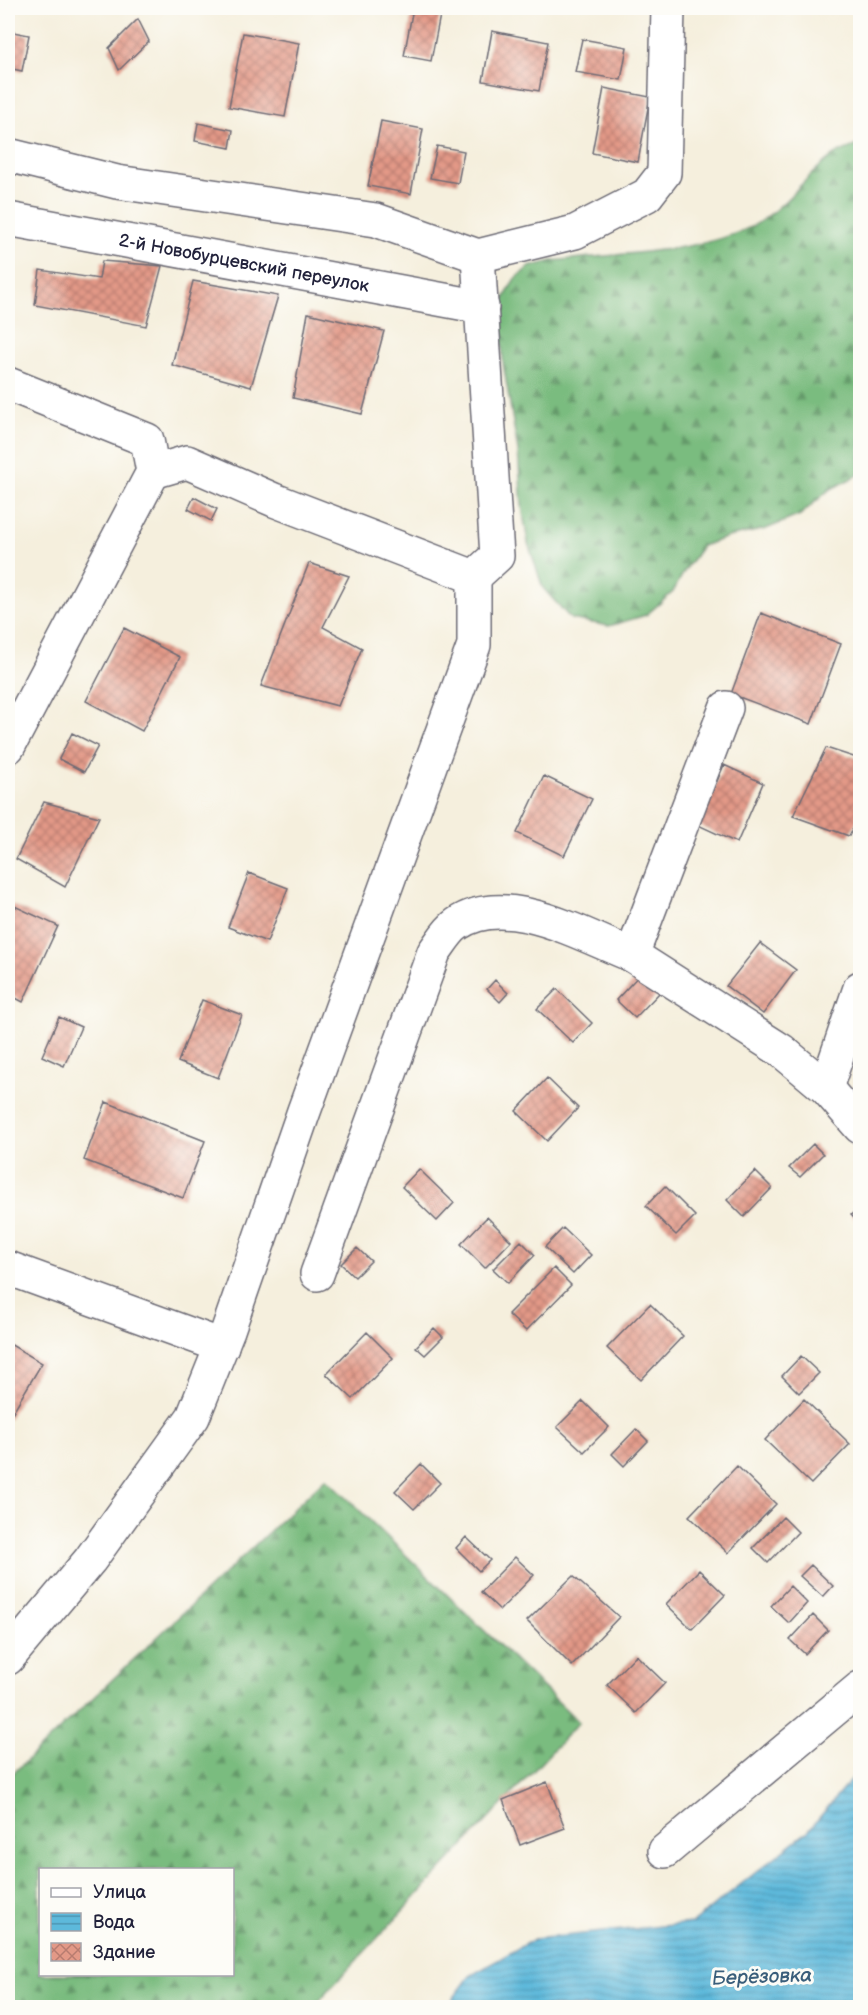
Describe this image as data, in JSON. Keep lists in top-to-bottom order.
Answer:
{
  "streets": {
    "street": ["2-й Новобурцевский переулок"]
  },
  "water": ["Берёзовка"],
  "legend": ["Улица", "Вода", "Здание"]
}
